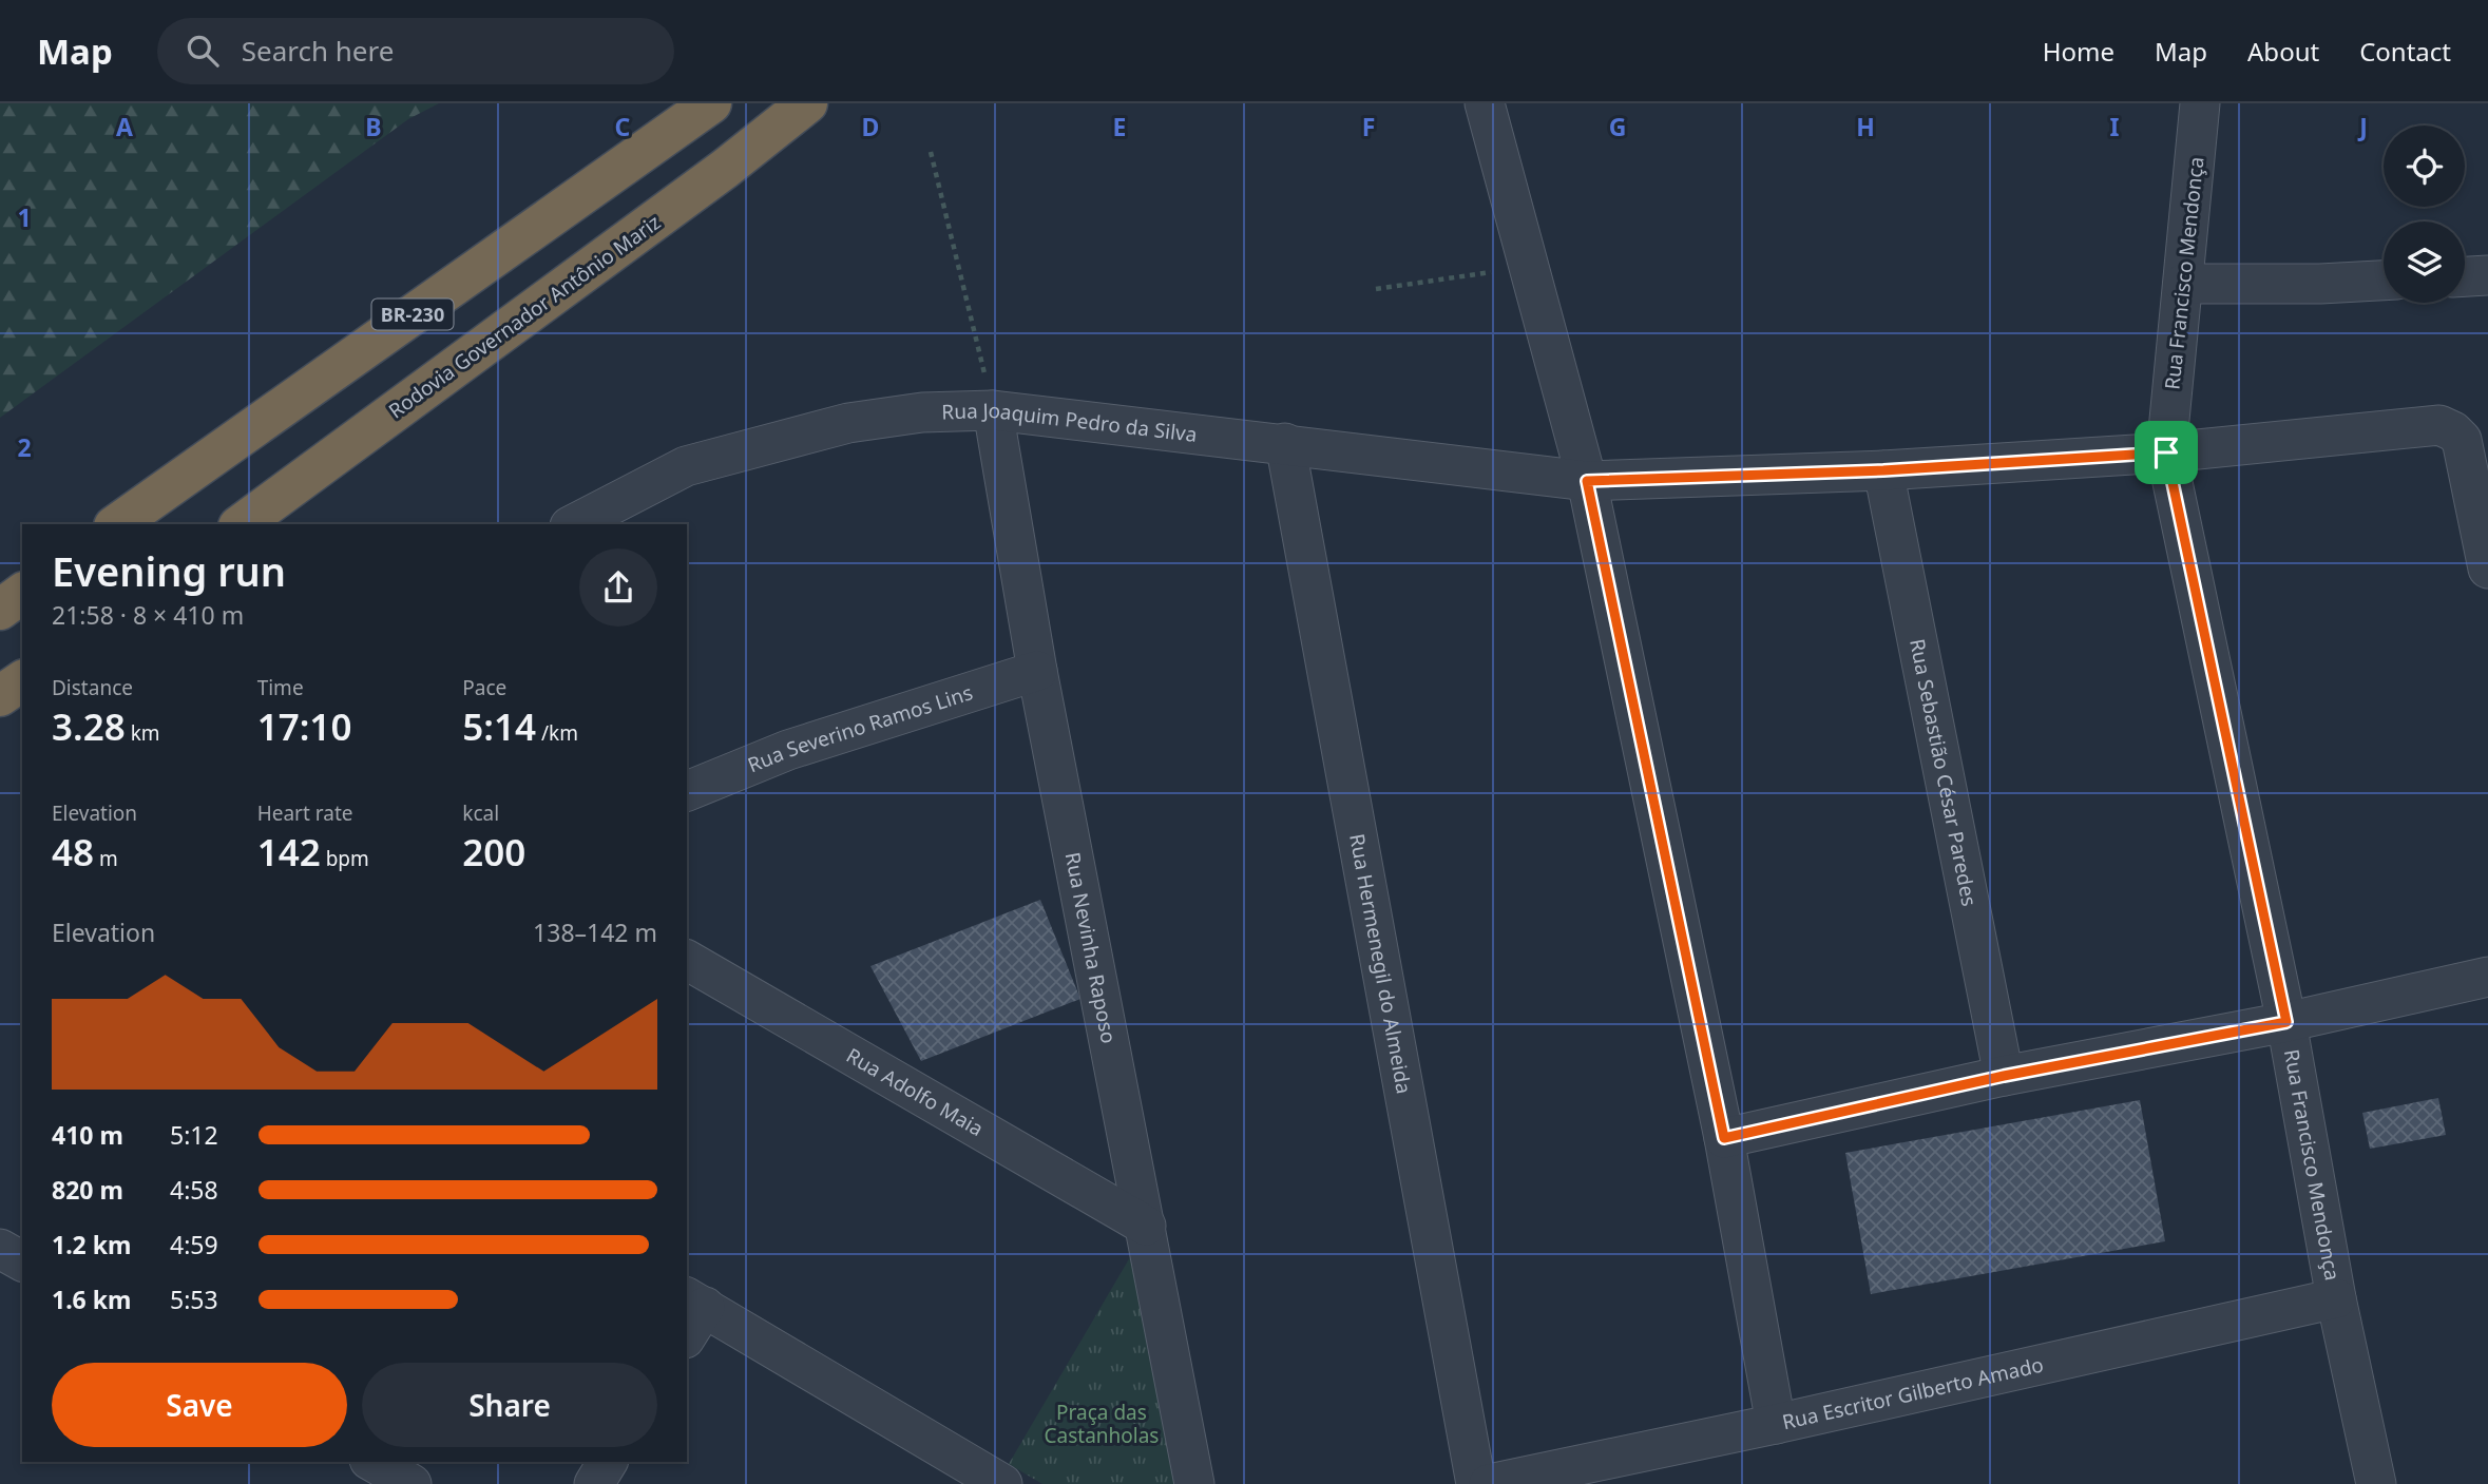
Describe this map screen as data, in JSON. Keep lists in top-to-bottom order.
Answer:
{
  "streets": {
    "highway": ["BR-230", "Rodovia Governador Antônio Mariz"],
    "street": [
      "Rua Francisco Mendonça",
      "Rua Joaquim Pedro da Silva",
      "Rua Severino Ramos Lins",
      "Rua Sebastião César Paredes",
      "Rua Nevinha Raposo",
      "Rua Hermenegil do Almeida",
      "Rua Adolfo Maia",
      "Rua Escritor Gilberto Amado"
    ]
  },
  "crossings": [
    ["Rua Francisco Mendonça", "Rua Joaquim Pedro da Silva"],
    ["Rua Francisco Mendonça", "Rua Escritor Gilberto Amado"],
    ["Rua Joaquim Pedro da Silva", "Rua Sebastião César Paredes"],
    ["Rua Joaquim Pedro da Silva", "Rua Nevinha Raposo"],
    ["Rua Joaquim Pedro da Silva", "Rua Hermenegil do Almeida"],
    ["Rua Severino Ramos Lins", "Rua Nevinha Raposo"],
    ["Rua Nevinha Raposo", "Rua Adolfo Maia"]
  ],
  "parks": ["Praça das Castanholas"],
  "page": {
    "header": "Map",
    "search": "Search here",
    "nav": [
      "Home",
      "Map",
      "About",
      "Contact"
    ],
    "heading": ["Evening run", "21:58 · 8 × 410 m"],
    "stats": [
      ["Distance", "3.28 km"],
      ["Time", "17:10"],
      ["Pace", "5:14 /km"],
      ["Elevation", "48 m"],
      ["Heart rate", "142 bpm"],
      ["kcal", "200"]
    ],
    "chart": ["Elevation", "138–142 m"],
    "list": [
      {
        "name": "410 m",
        "note": "5:12"
      },
      {
        "name": "820 m",
        "note": "4:58"
      },
      {
        "name": "1.2 km",
        "note": "4:59"
      },
      {
        "name": "1.6 km",
        "note": "5:53"
      }
    ],
    "buttons": ["Save", "Share"]
  },
  "grid": {
    "columns": [
      "A",
      "B",
      "C",
      "D",
      "E",
      "F",
      "G",
      "H",
      "I",
      "J"
    ],
    "rows": ["1", "2"]
  }
}
